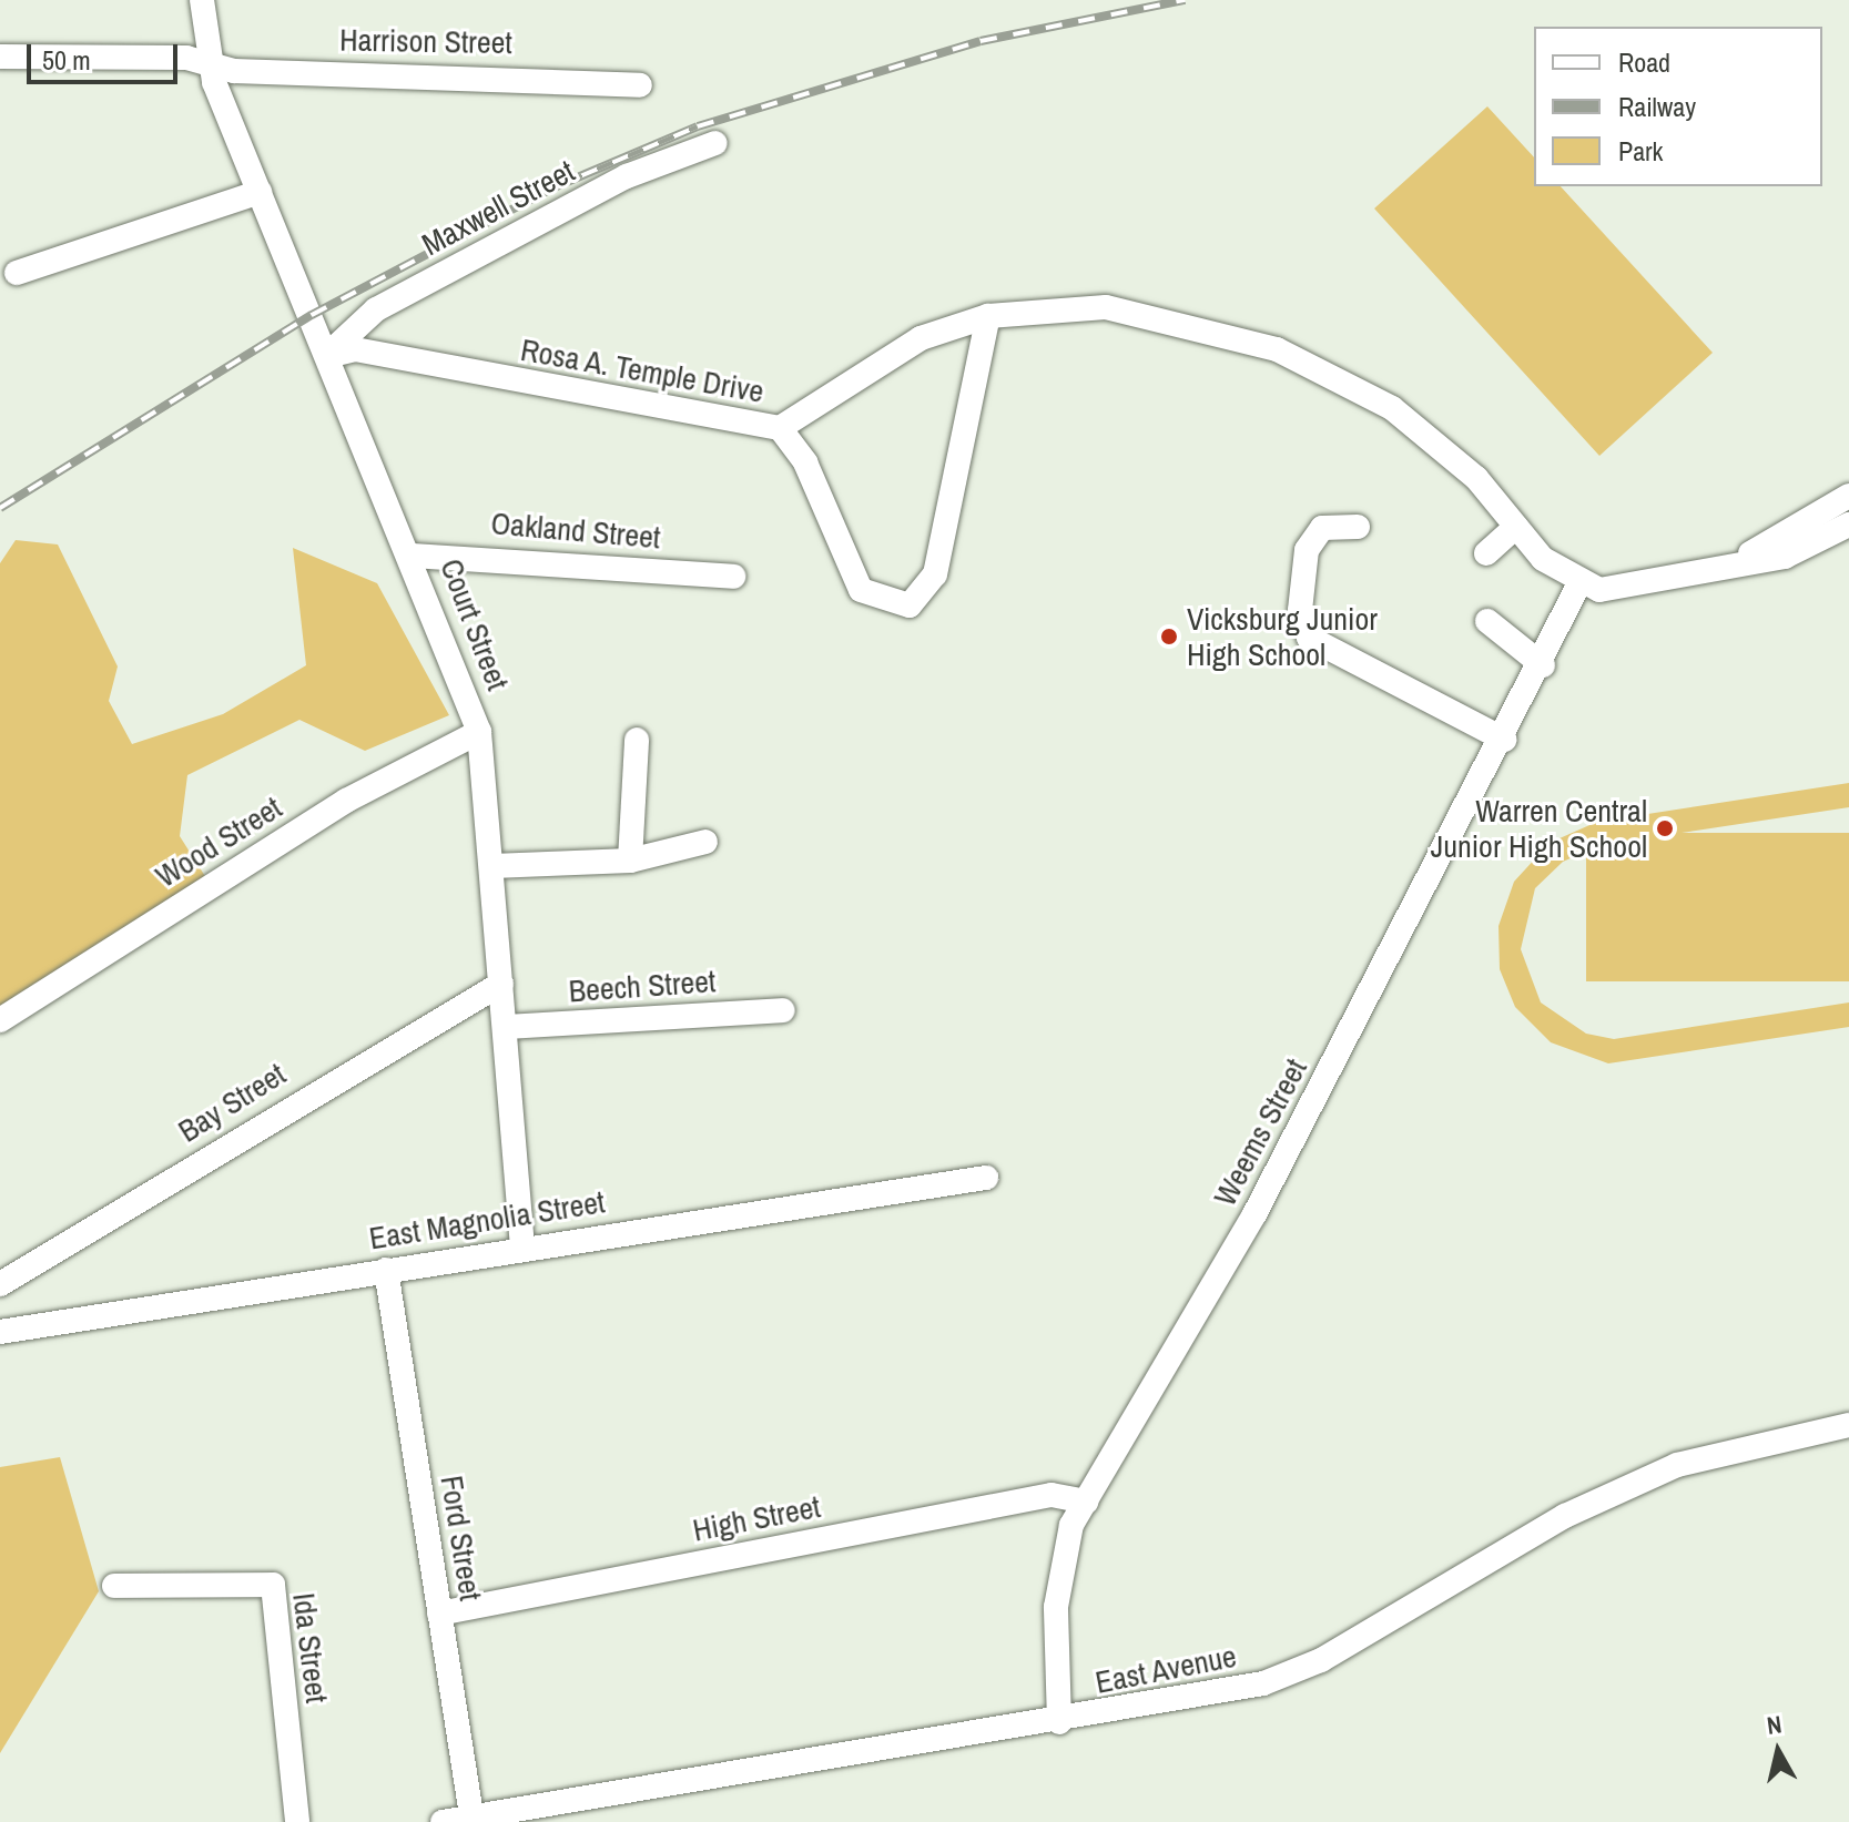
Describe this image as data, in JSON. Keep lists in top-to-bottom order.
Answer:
{
  "streets": {
    "street": [
      "Harrison Street",
      "Maxwell Street",
      "Rosa A. Temple Drive",
      "Oakland Street",
      "Court Street",
      "Wood Street",
      "Beech Street",
      "Bay Street",
      "Weems Street",
      "East Magnolia Street",
      "High Street",
      "Ford Street",
      "Ida Street",
      "East Avenue"
    ]
  },
  "crossings": [
    ["Harrison Street", "Court Street"],
    ["Maxwell Street", "Rosa A. Temple Drive"],
    ["Maxwell Street", "Court Street"],
    ["Rosa A. Temple Drive", "Court Street"],
    ["Rosa A. Temple Drive", "Weems Street"],
    ["Oakland Street", "Court Street"],
    ["Court Street", "Wood Street"],
    ["Court Street", "Beech Street"],
    ["Court Street", "Bay Street"],
    ["Court Street", "East Magnolia Street"],
    ["Weems Street", "High Street"],
    ["Weems Street", "East Avenue"],
    ["East Magnolia Street", "Ford Street"],
    ["High Street", "Ford Street"],
    ["Ford Street", "East Avenue"]
  ],
  "places": ["Vicksburg Junior High School", "Warren Central Junior High School"],
  "legend": ["Road", "Railway", "Park"],
  "scale_bar": "50 m",
  "north": "top"
}
